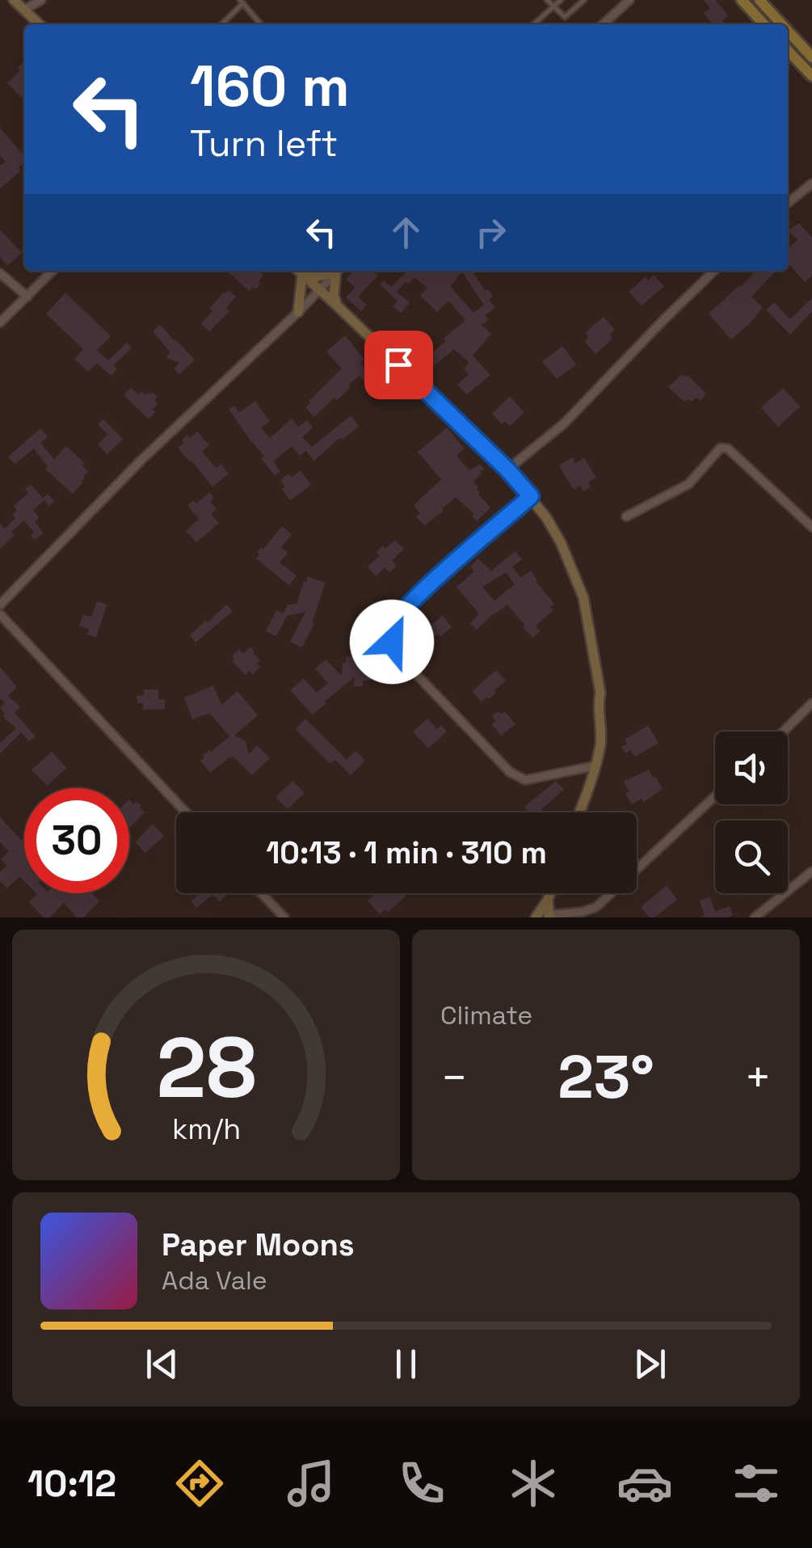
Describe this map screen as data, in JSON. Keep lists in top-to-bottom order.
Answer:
{
  "page": {
    "turn": ["160 m", "Turn left"],
    "limit": "30",
    "trip": "10:13 · 1 min · 310 m",
    "tile": "Climate",
    "heat": ["−", "23°", "+"],
    "song": ["Paper Moons", "Ada Vale"],
    "tabs": "10:12",
    "gauge": ["28", "km/h"]
  }
}
